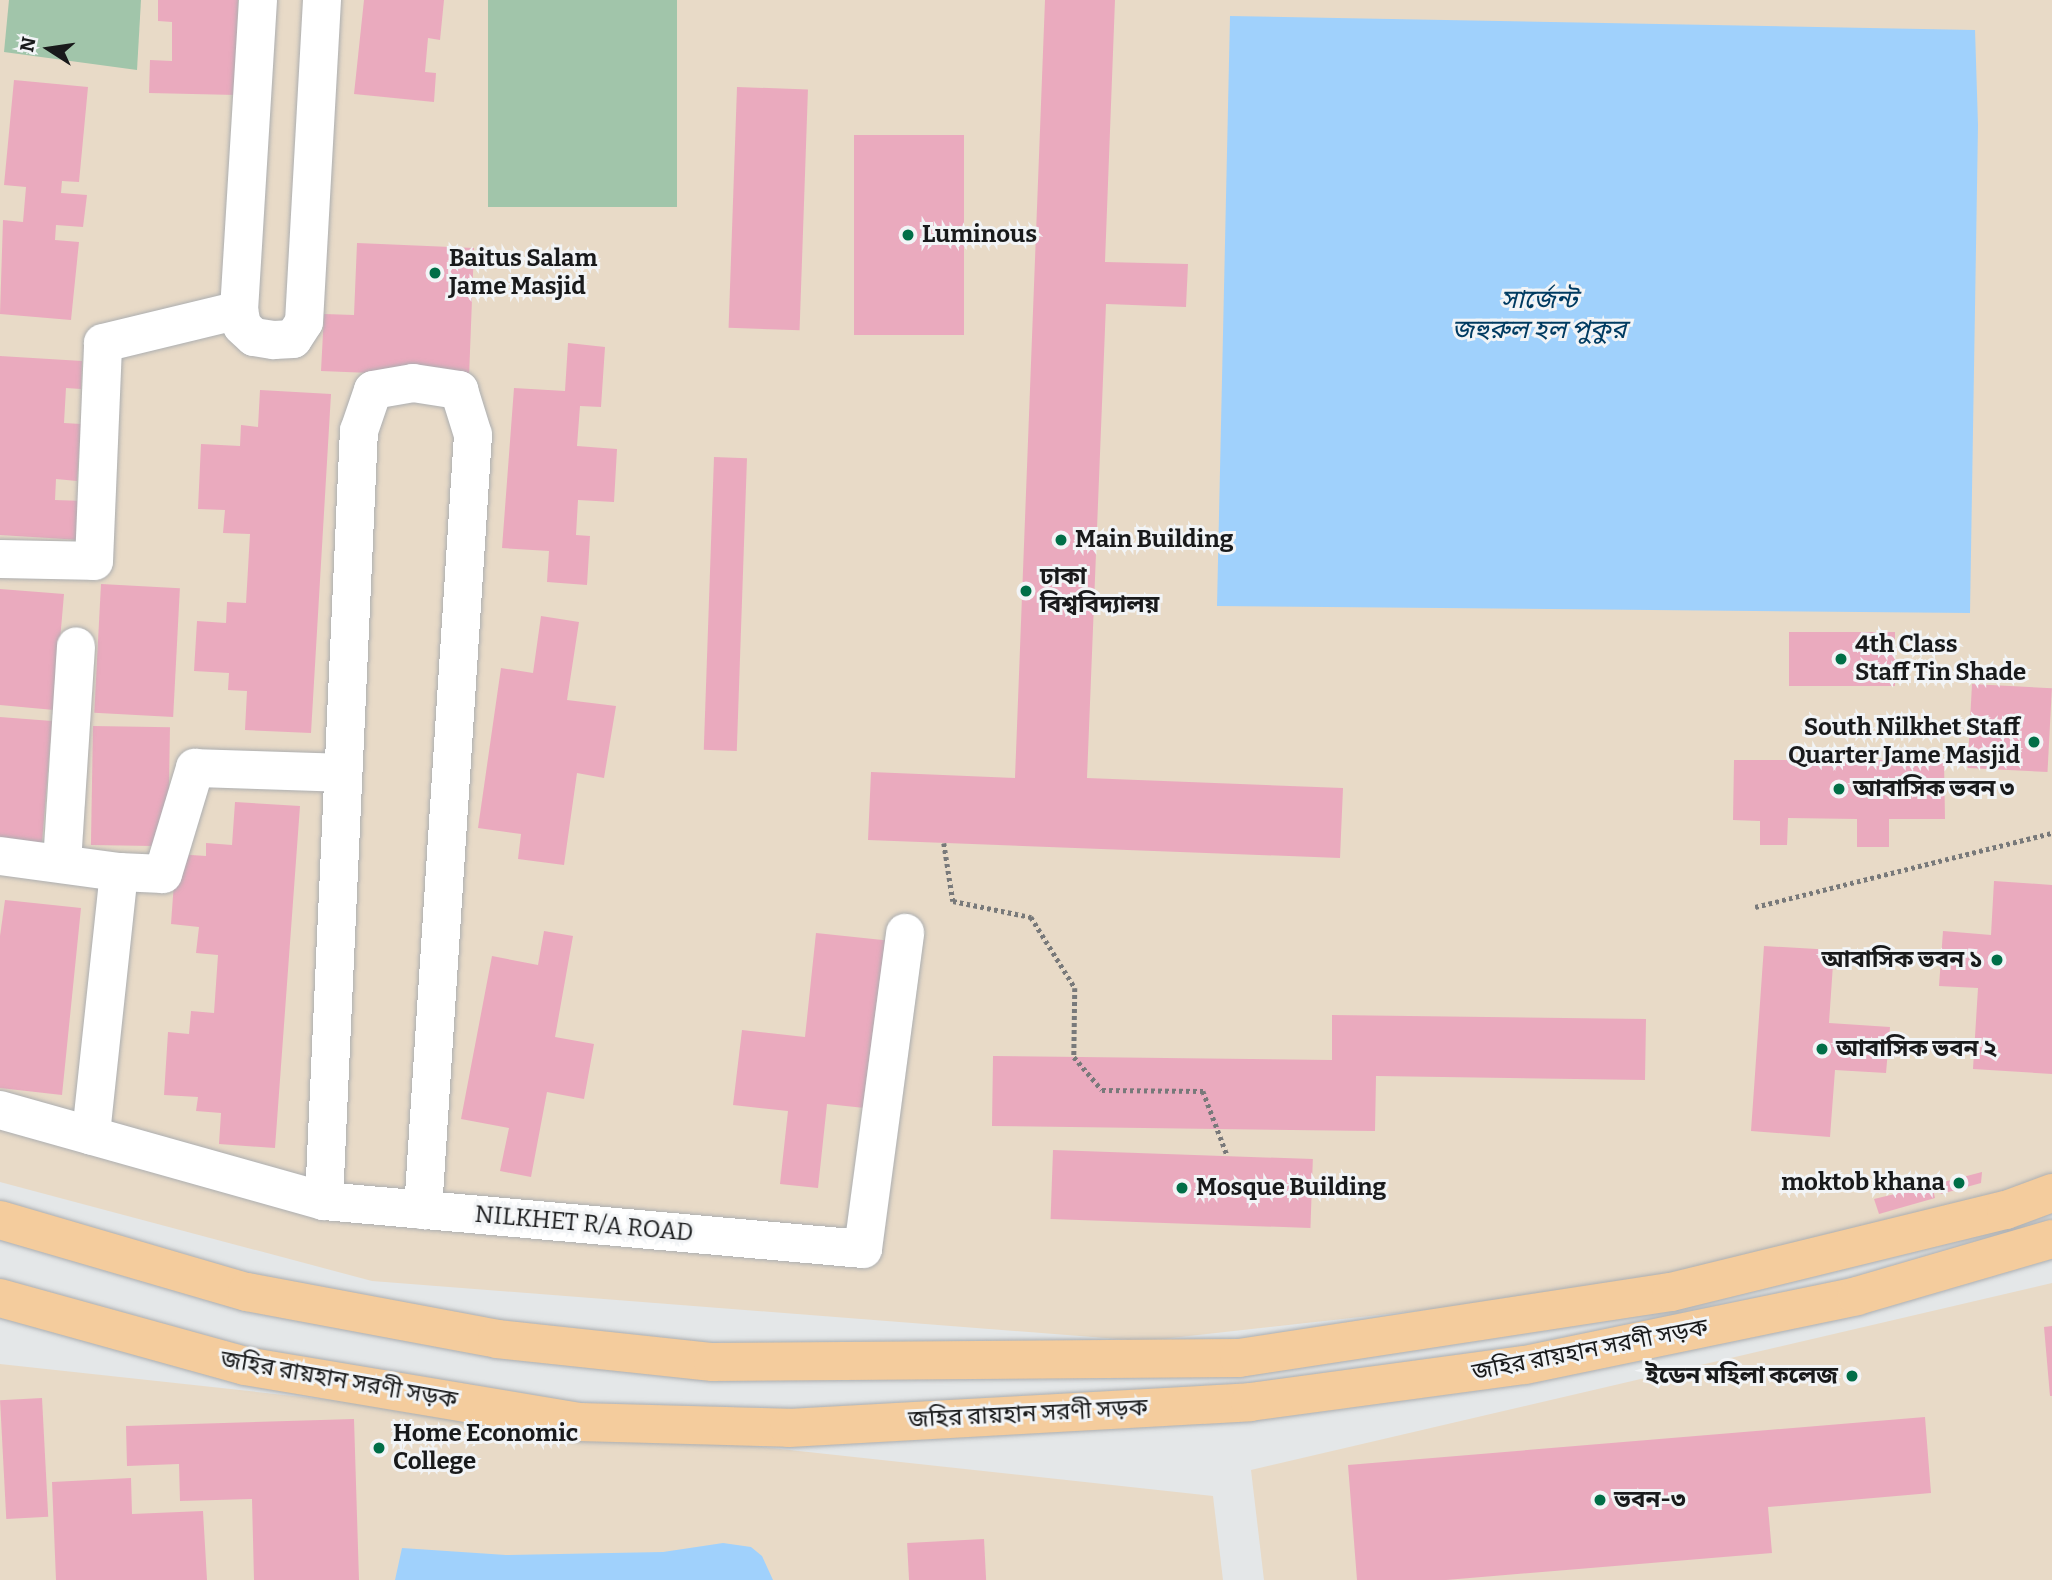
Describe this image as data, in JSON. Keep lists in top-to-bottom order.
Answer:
{
  "streets": {
    "main road": ["জহির রায়হান সরণী সড়ক"],
    "street": ["NILKHET R/A ROAD"]
  },
  "water": ["সার্জেন্ট জহুরুল হল পুকুর"],
  "places": [
    "Luminous",
    "Baitus Salam Jame Masjid",
    "Main Building",
    "ঢাকা বিশ্ববিদ্যালয়",
    "4th Class Staff Tin Shade",
    "South Nilkhet Staff Quarter Jame Masjid",
    "আবাসিক ভবন ৩",
    "আবাসিক ভবন ১",
    "আবাসিক ভবন ২",
    "moktob khana",
    "Mosque Building",
    "ইডেন মহিলা কলেজ",
    "Home Economic College",
    "ভবন-৩"
  ],
  "north": "left"
}
